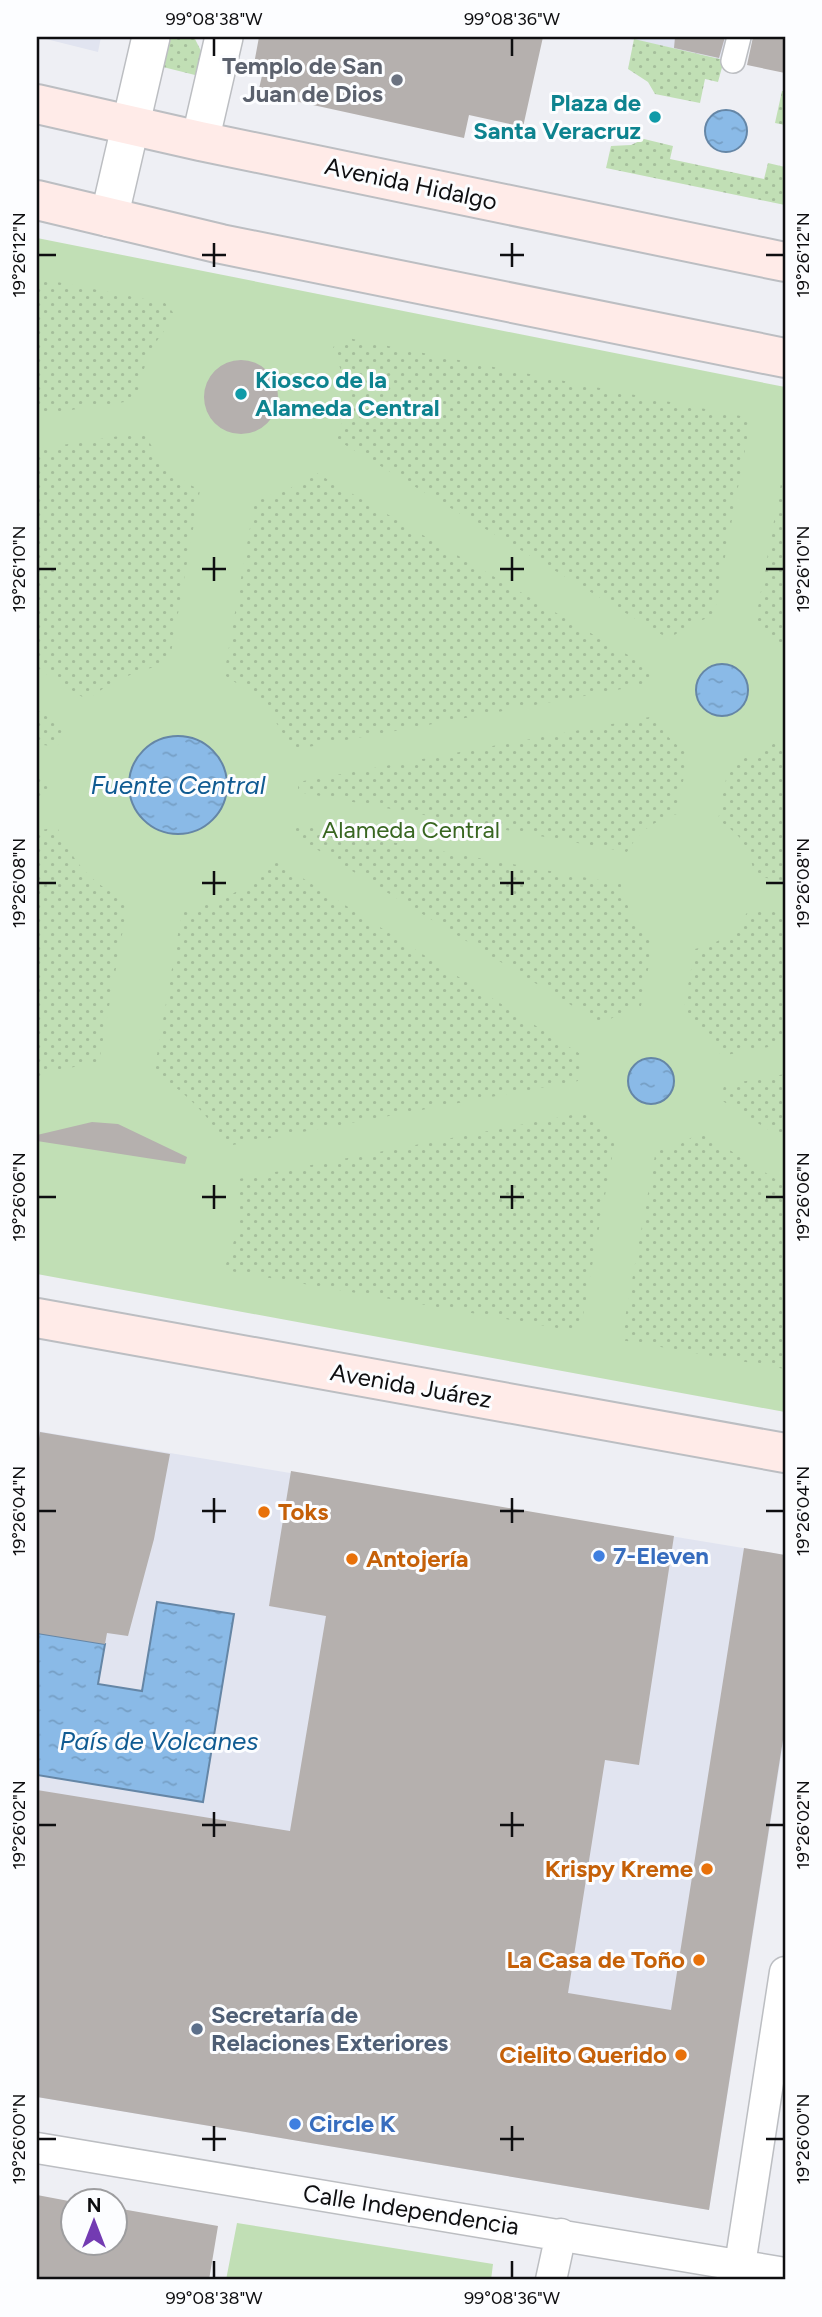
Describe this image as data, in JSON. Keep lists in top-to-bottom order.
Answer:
{
  "streets": {
    "main road": ["Avenida Hidalgo", "Avenida Juárez"],
    "street": ["Calle Independencia"]
  },
  "water": ["Fuente Central", "País de Volcanes"],
  "parks": ["Alameda Central"],
  "places": [
    "Templo de San Juan de Dios",
    "Plaza de Santa Veracruz",
    "Kiosco de la Alameda Central",
    "Toks",
    "7-Eleven",
    "Antojería",
    "Krispy Kreme",
    "La Casa de Toño",
    "Secretaría de Relaciones Exteriores",
    "Cielito Querido",
    "Circle K"
  ],
  "north": "top",
  "coordinates": [
    "99°08'38\"W",
    "99°08'36\"W",
    "19°26'12\"N",
    "19°26'10\"N",
    "19°26'08\"N",
    "19°26'06\"N",
    "19°26'04\"N",
    "19°26'02\"N",
    "19°26'00\"N"
  ]
}
